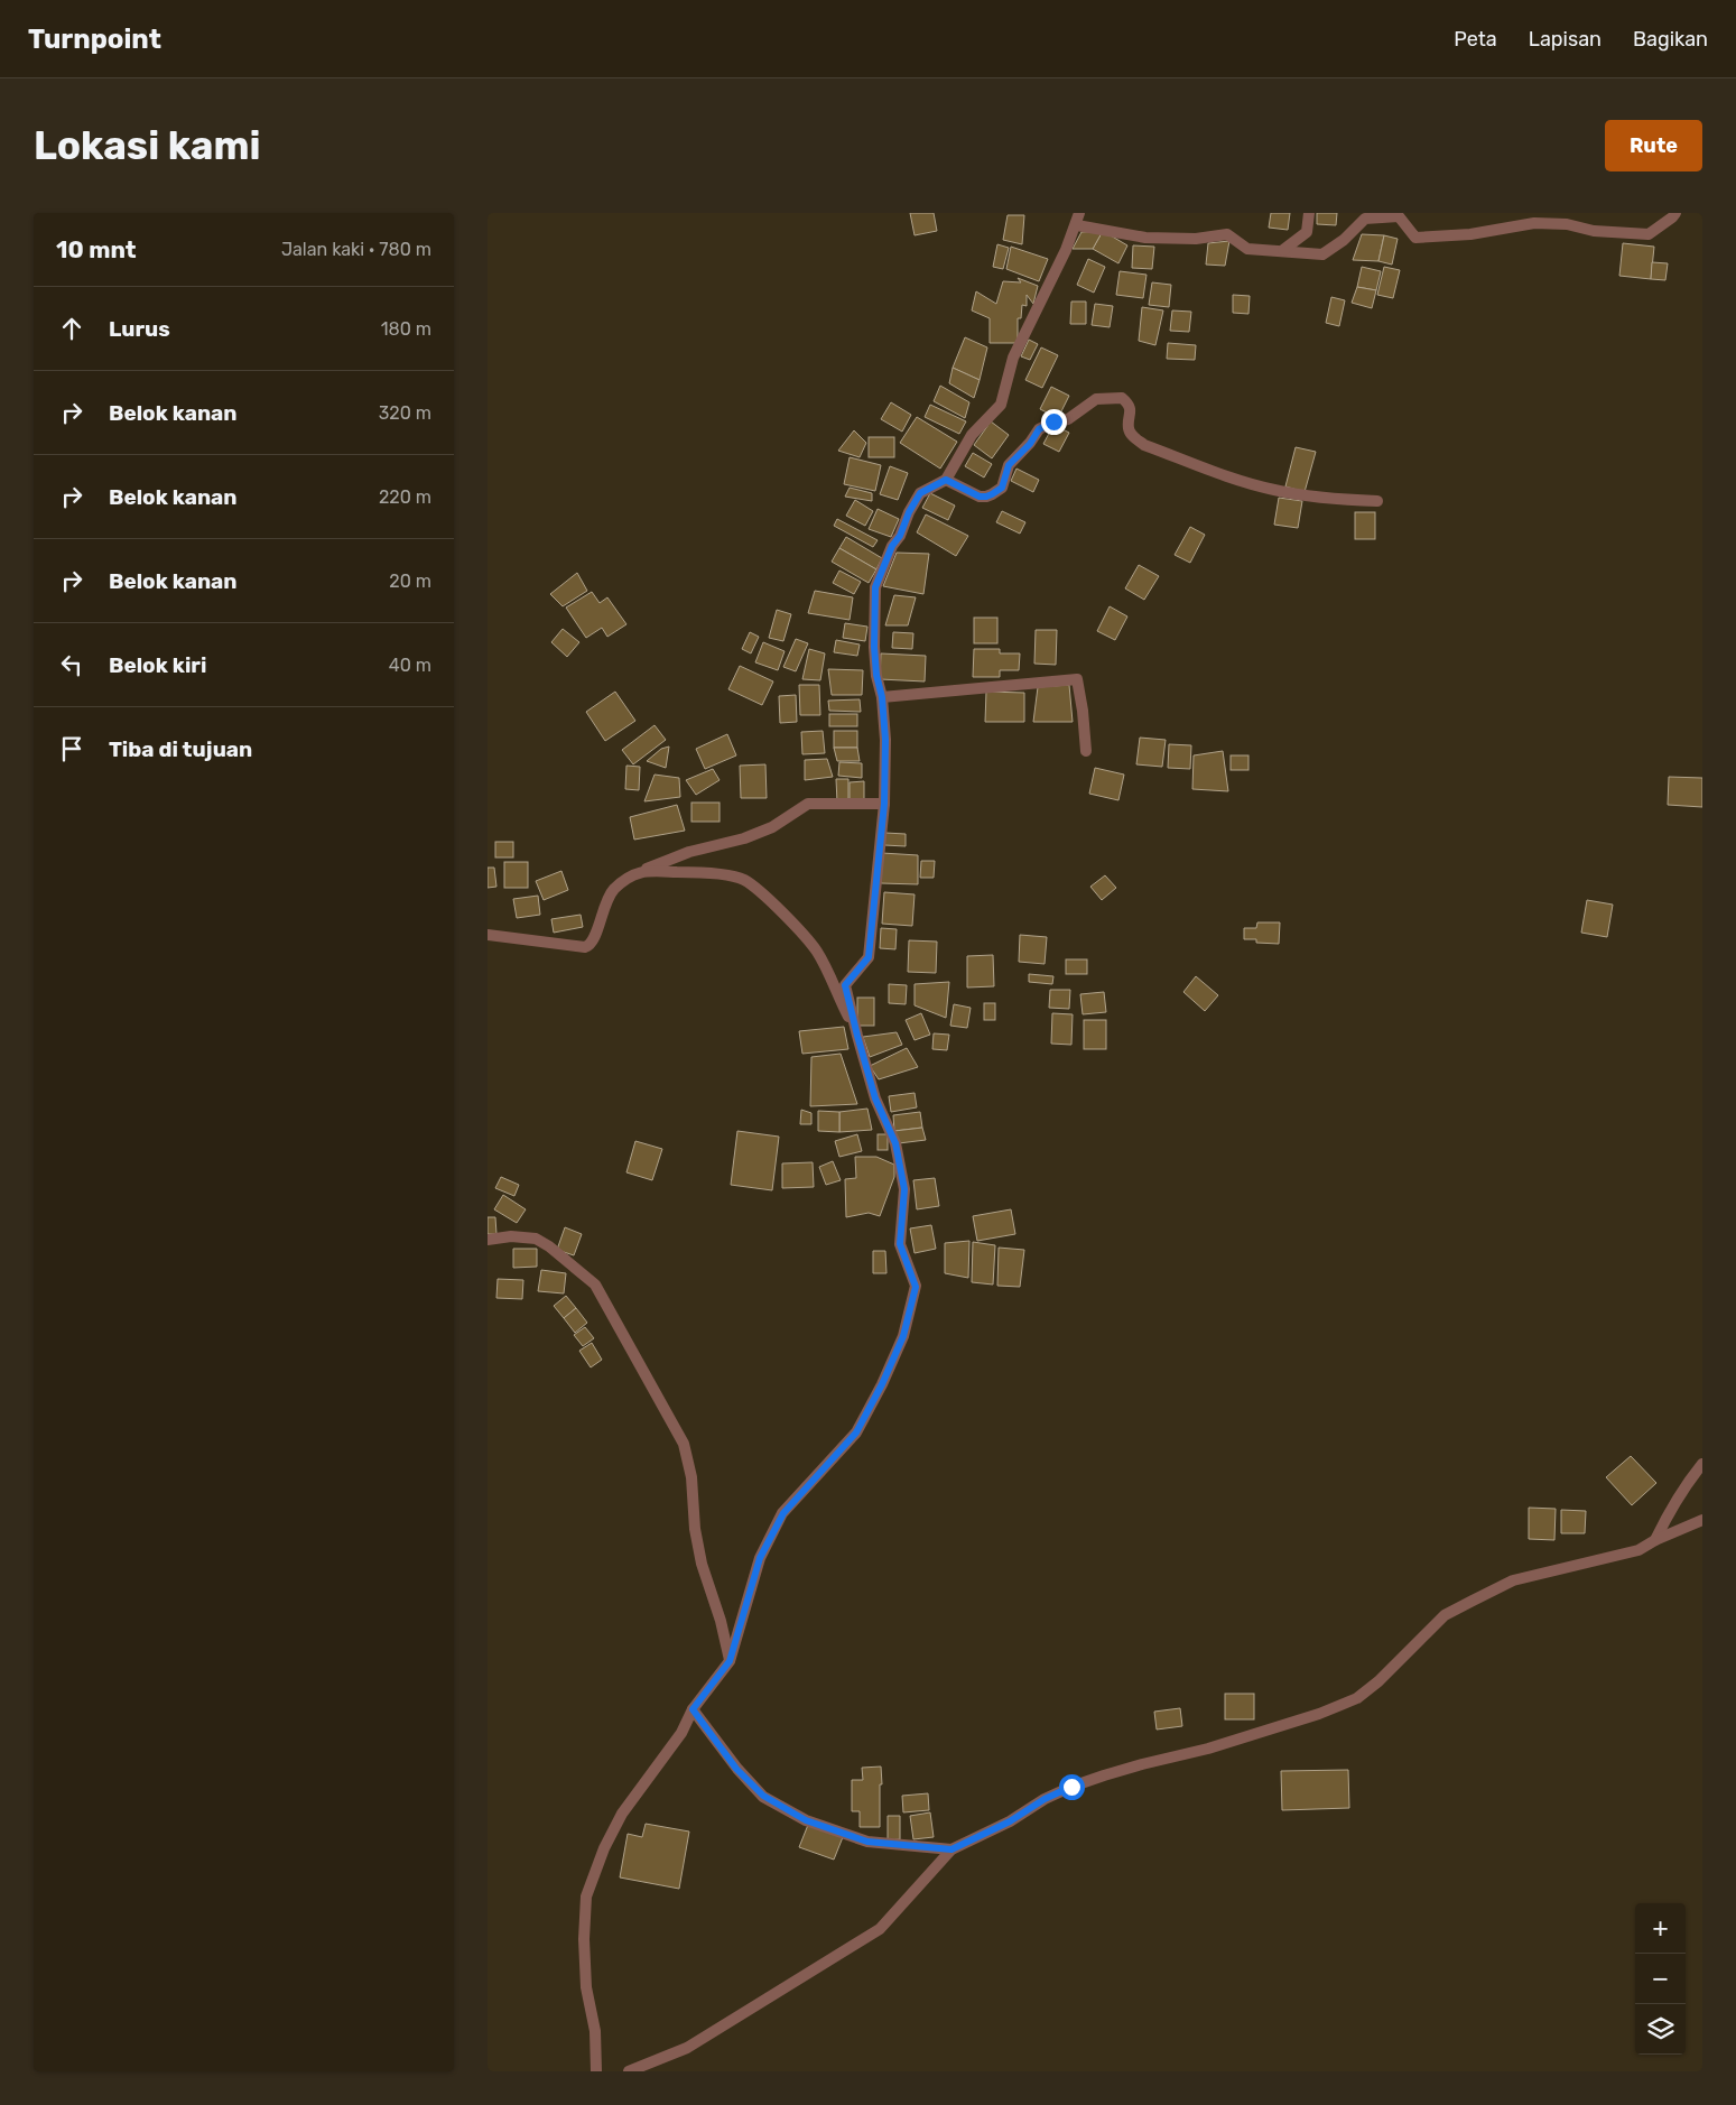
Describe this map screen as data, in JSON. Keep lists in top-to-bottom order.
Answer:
{
  "page": {
    "header": "Turnpoint",
    "nav": ["Peta", "Lapisan", "Bagikan"],
    "buttons": "Rute",
    "title": "Lokasi kami",
    "heading": ["10 mnt", "Jalan kaki · 780 m"],
    "list": [
      ["Lurus", "180 m"],
      ["Belok kanan", "320 m"],
      ["Belok kanan", "220 m"],
      ["Belok kanan", "20 m"],
      ["Belok kiri", "40 m"],
      "Tiba di tujuan"
    ],
    "map_buttons": ["+", "−"]
  }
}
